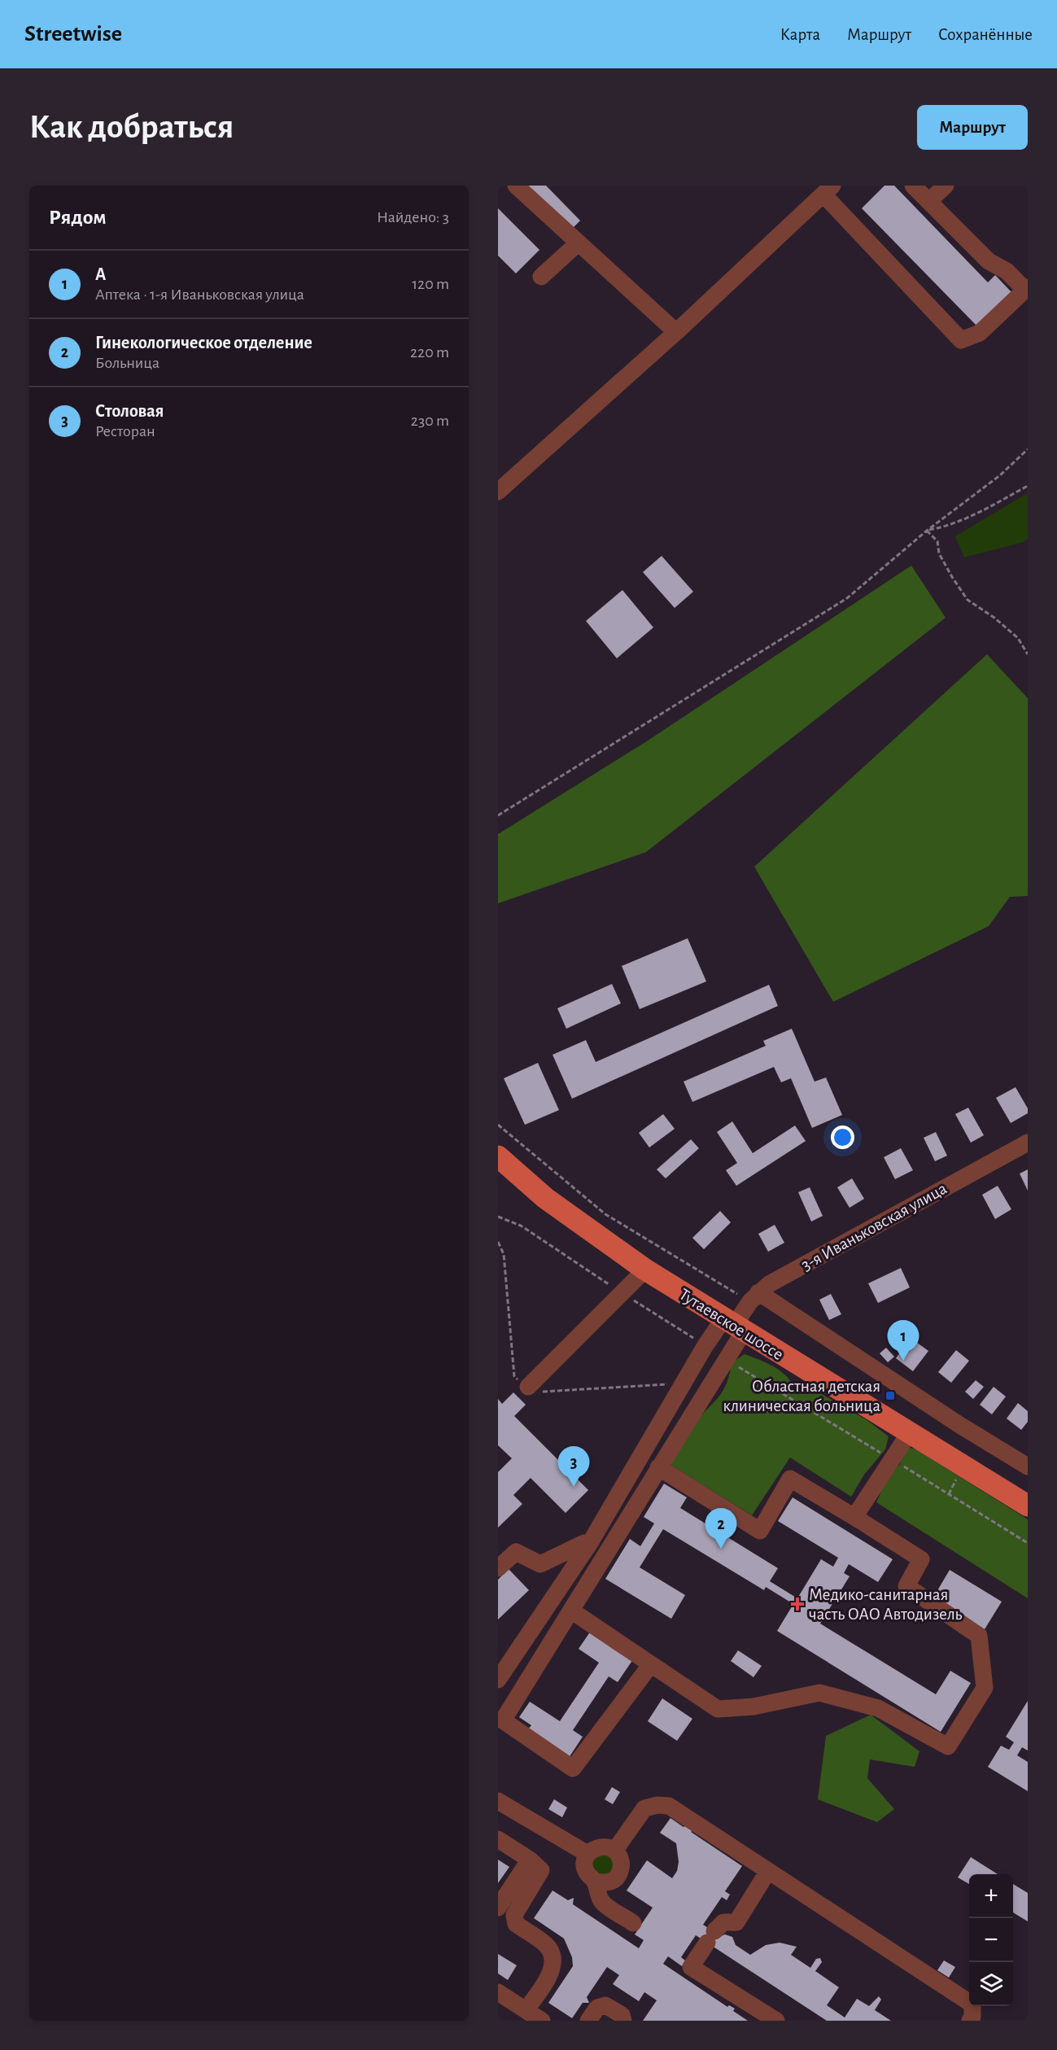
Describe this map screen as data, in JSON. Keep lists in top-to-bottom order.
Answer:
{
  "streets": {
    "main road": ["Тутаевское шоссе"],
    "street": ["3-я Иваньковская улица"]
  },
  "crossings": [
    ["3-я Иваньковская улица", "Тутаевское шоссе"]
  ],
  "places": {
    "transit": ["Областная детская клиническая больница"],
    "health": ["Медико-санитарная часть ОАО Автодизель"]
  },
  "page": {
    "header": "Streetwise",
    "nav": ["Карта", "Маршрут", "Сохранённые"],
    "buttons": "Маршрут",
    "title": "Как добраться",
    "heading": ["Рядом", "Найдено: 3"],
    "list": [
      {
        "mark": "1",
        "name": "А",
        "note": "Аптека · 1-я Иваньковская улица",
        "value": "120 m"
      },
      {
        "mark": "2",
        "name": "Гинекологическое отделение",
        "note": "Больница",
        "value": "220 m"
      },
      {
        "mark": "3",
        "name": "Столовая",
        "note": "Ресторан",
        "value": "230 m"
      }
    ],
    "pins": ["1", "3", "2"],
    "map_buttons": ["+", "−"]
  }
}
